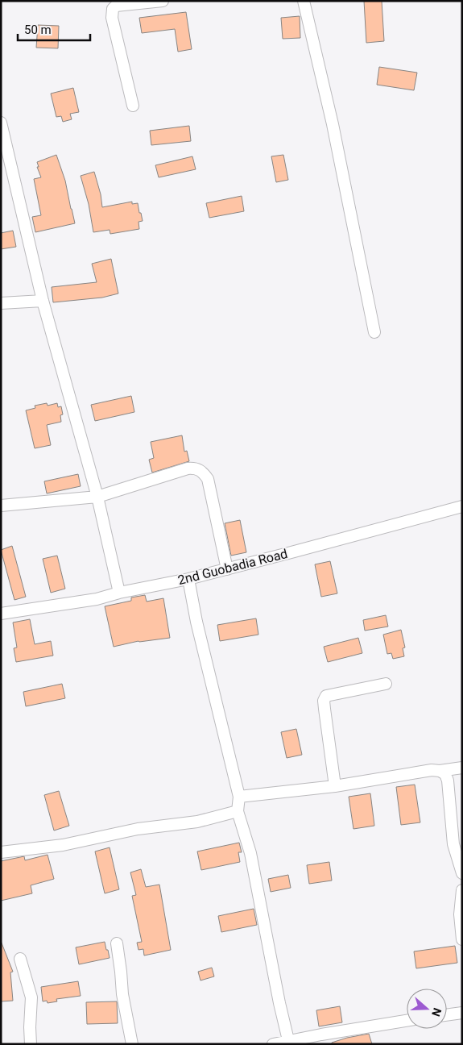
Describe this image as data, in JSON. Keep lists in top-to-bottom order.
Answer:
{
  "streets": {
    "street": ["2nd Guobadia Road"]
  },
  "scale_bar": "50 m",
  "north": "right"
}
